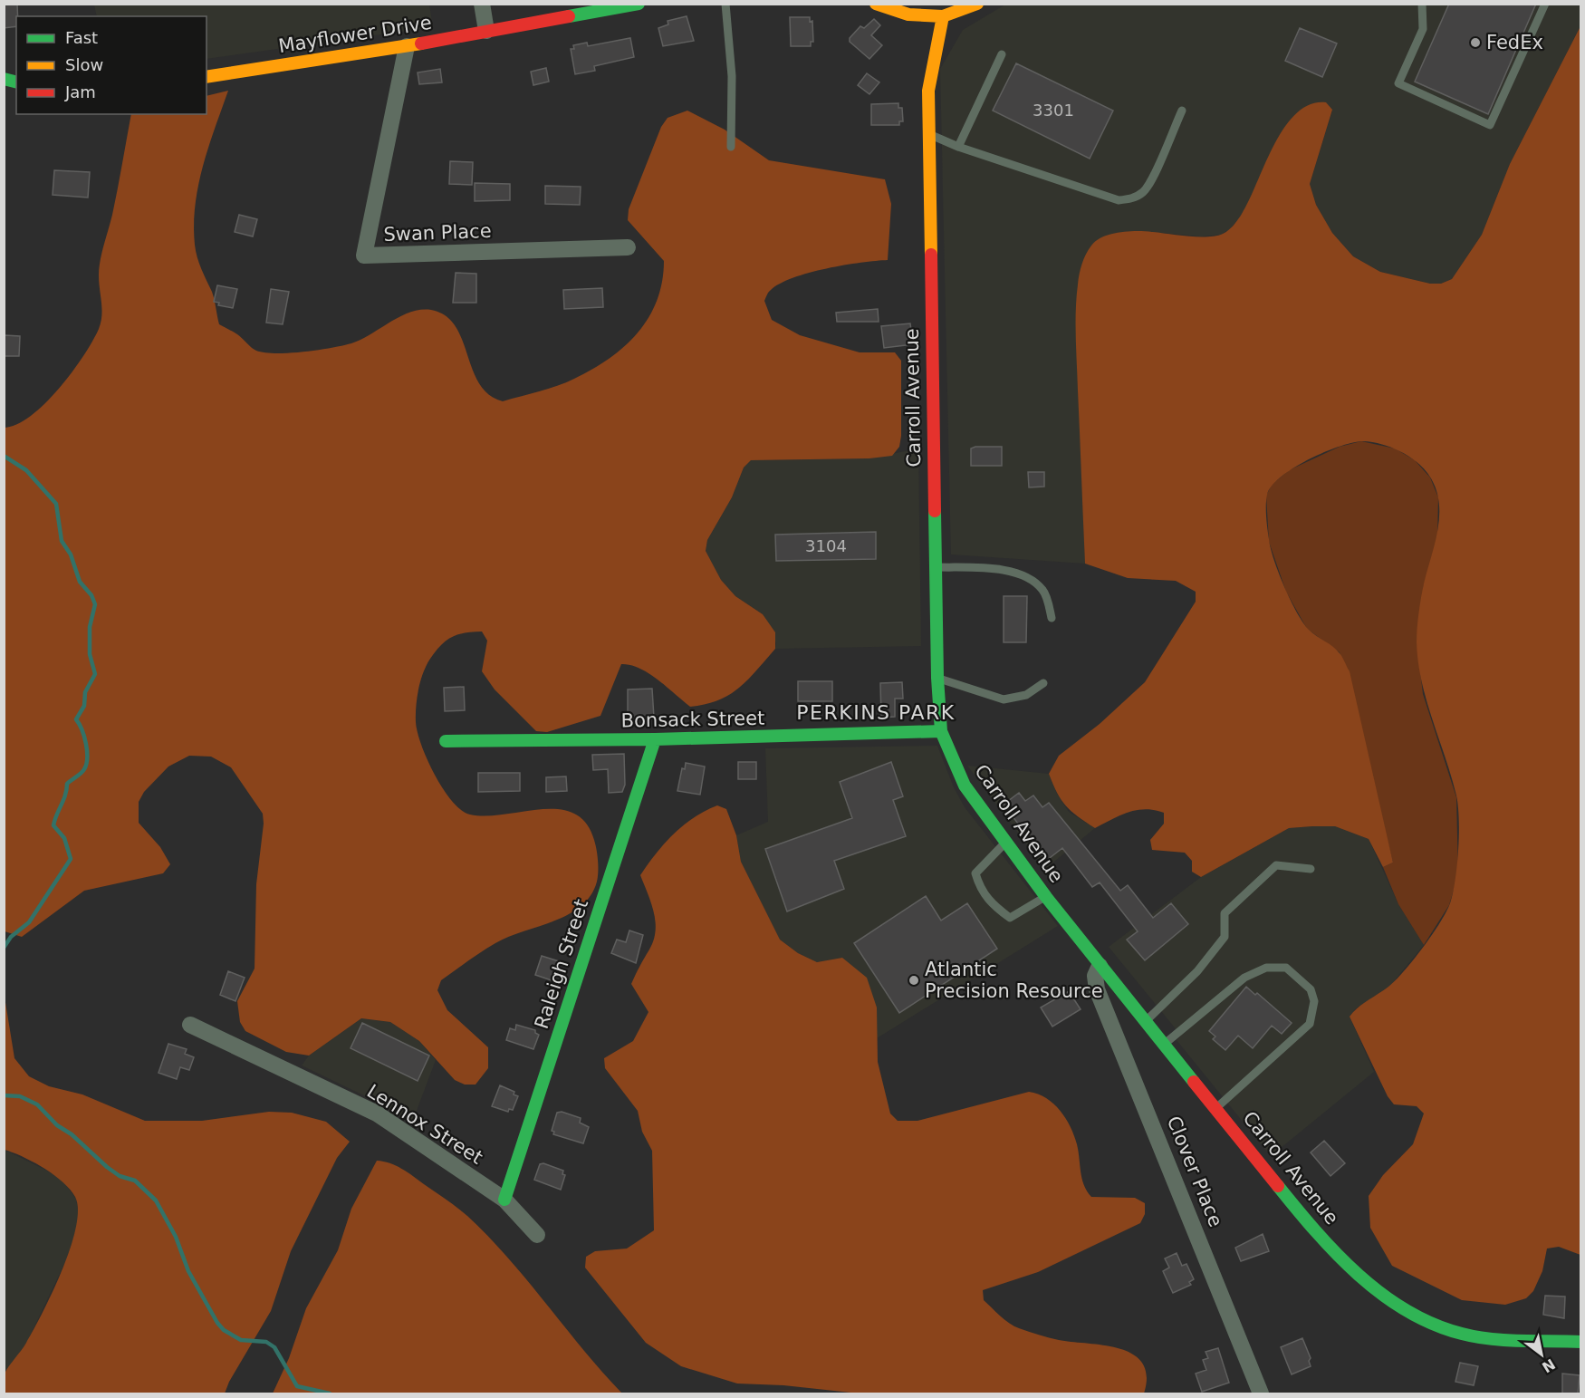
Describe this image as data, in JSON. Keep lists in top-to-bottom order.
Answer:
{
  "streets": {
    "street": [
      "Mayflower Drive",
      "Swan Place",
      "Carroll Avenue",
      "Bonsack Street",
      "Raleigh Street",
      "Lennox Street",
      "Clover Place"
    ]
  },
  "crossings": [
    ["Mayflower Drive", "Swan Place"],
    ["Carroll Avenue", "Bonsack Street"],
    ["Carroll Avenue", "Clover Place"],
    ["Bonsack Street", "Raleigh Street"],
    ["Raleigh Street", "Lennox Street"]
  ],
  "districts": ["PERKINS PARK"],
  "places": ["FedEx", "Atlantic Precision Resource"],
  "house_numbers": ["3301", "3104"],
  "legend": ["Fast", "Slow", "Jam"],
  "north": "bottom right"
}
